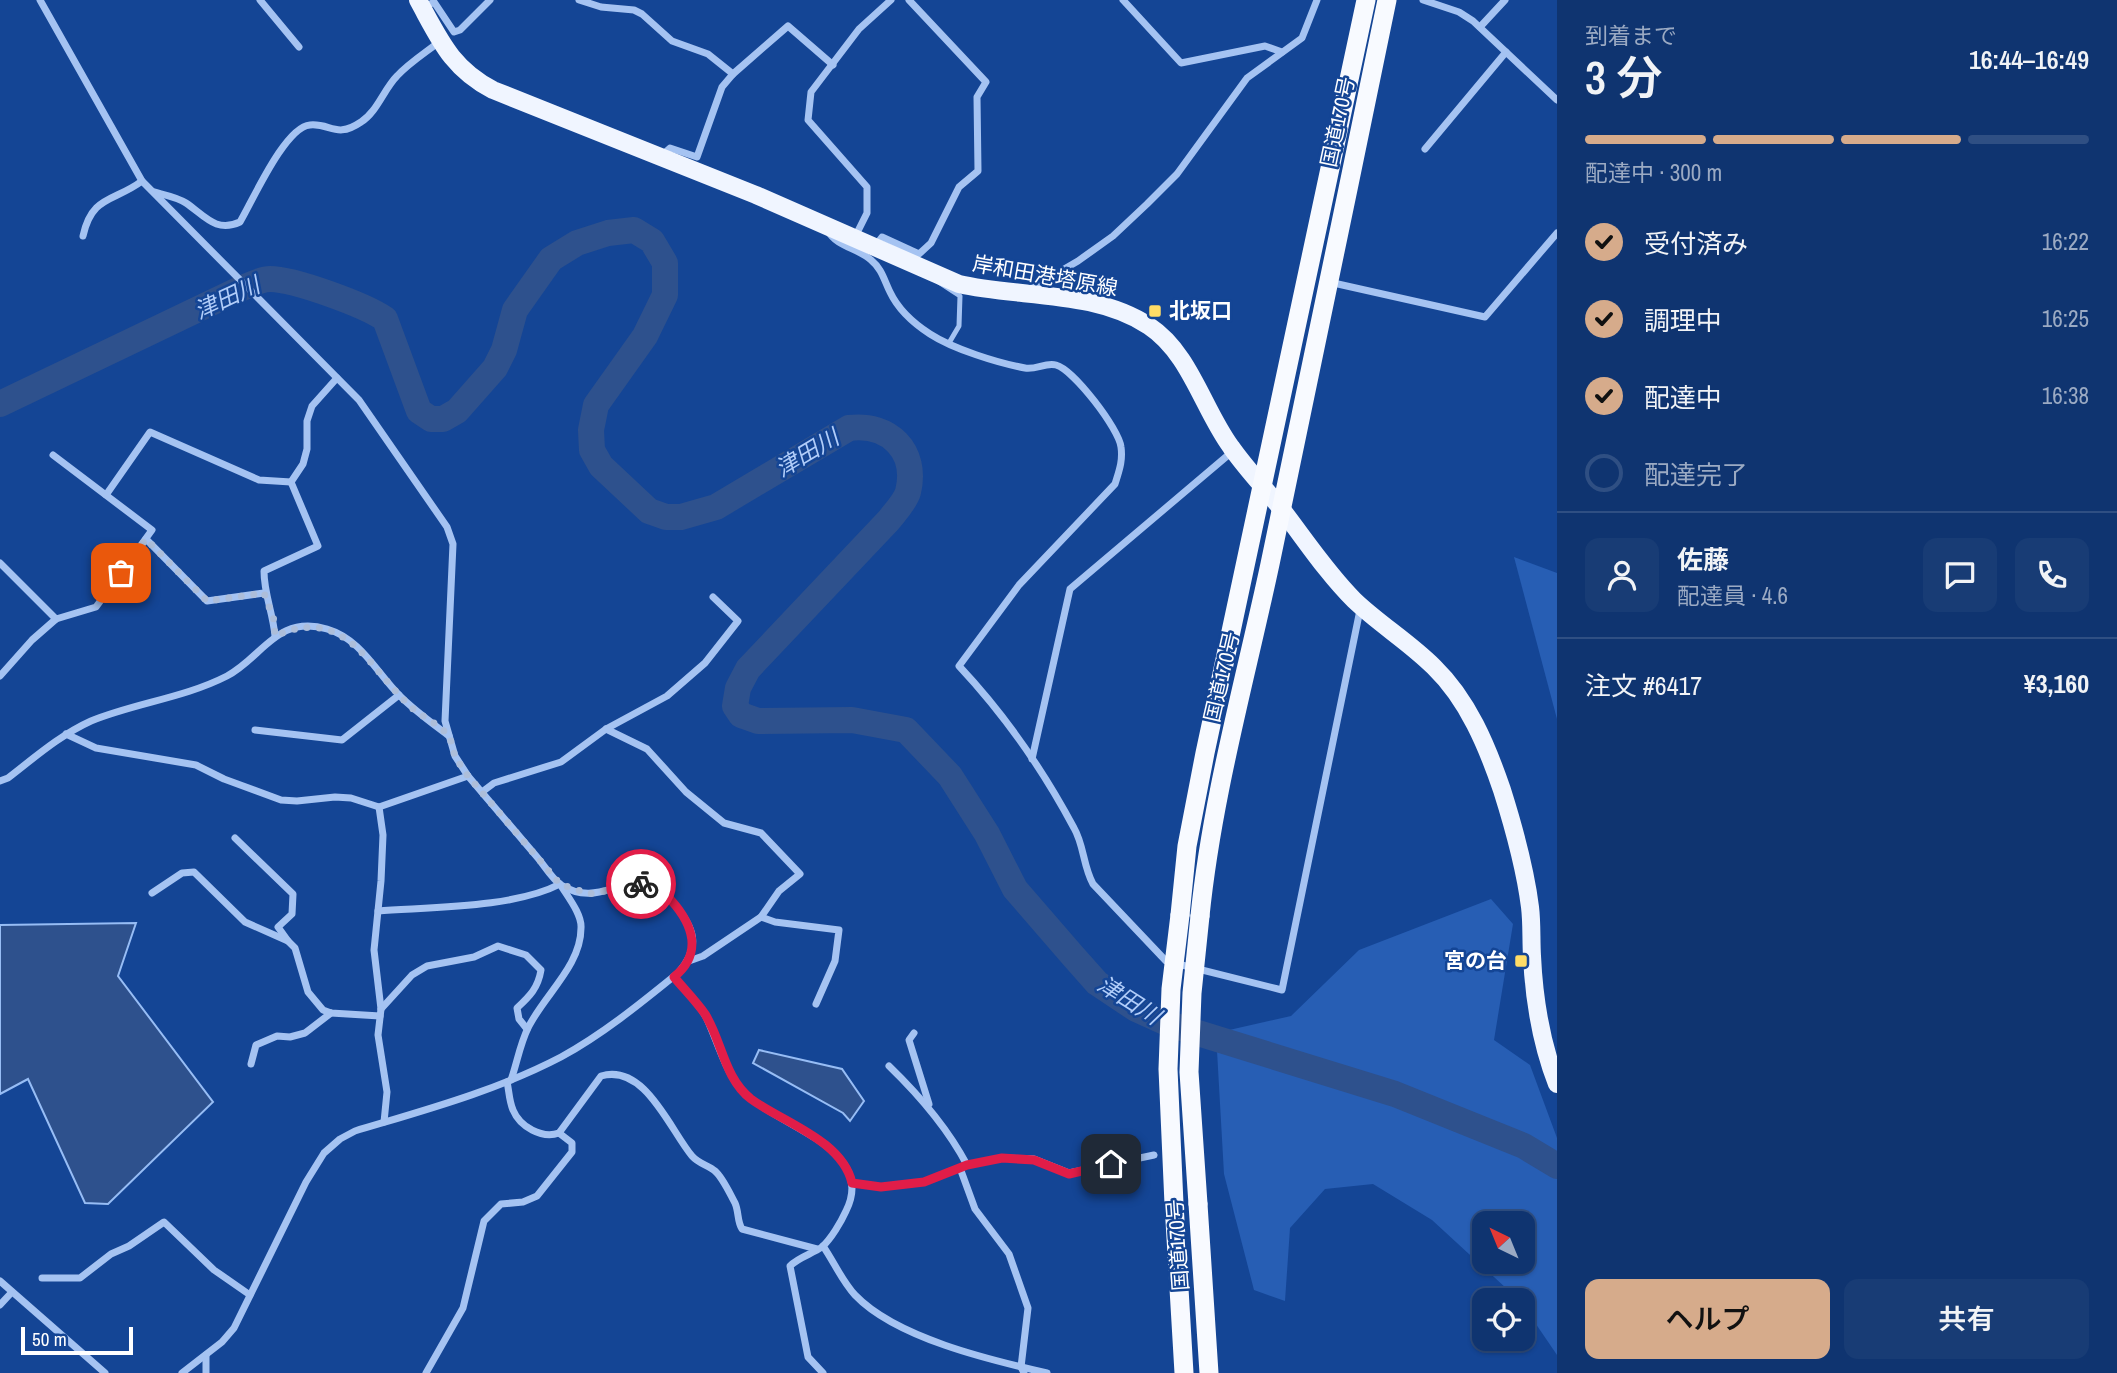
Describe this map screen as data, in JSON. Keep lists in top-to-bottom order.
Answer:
{
  "streets": {
    "highway": ["国道170号"],
    "main road": ["岸和田港塔原線"]
  },
  "crossings": [
    ["国道170号", "岸和田港塔原線"]
  ],
  "water": ["津田川"],
  "places": {
    "transit": ["北坂口", "宮の台"]
  },
  "scale_bar": "50 m",
  "north": "top left",
  "page": {
    "heading": ["3 分", "到着まで", "16:44–16:49"],
    "panel": [
      "佐藤",
      "配達員 · 4.6",
      "注文 #6417",
      "¥3,160"
    ],
    "bar": "配達中 · 300 m",
    "list": [
      ["受付済み", "16:22"],
      ["調理中", "16:25"],
      ["配達中", "16:38"],
      "配達完了"
    ],
    "buttons": ["ヘルプ", "共有"],
    "scale": "50 m"
  }
}
